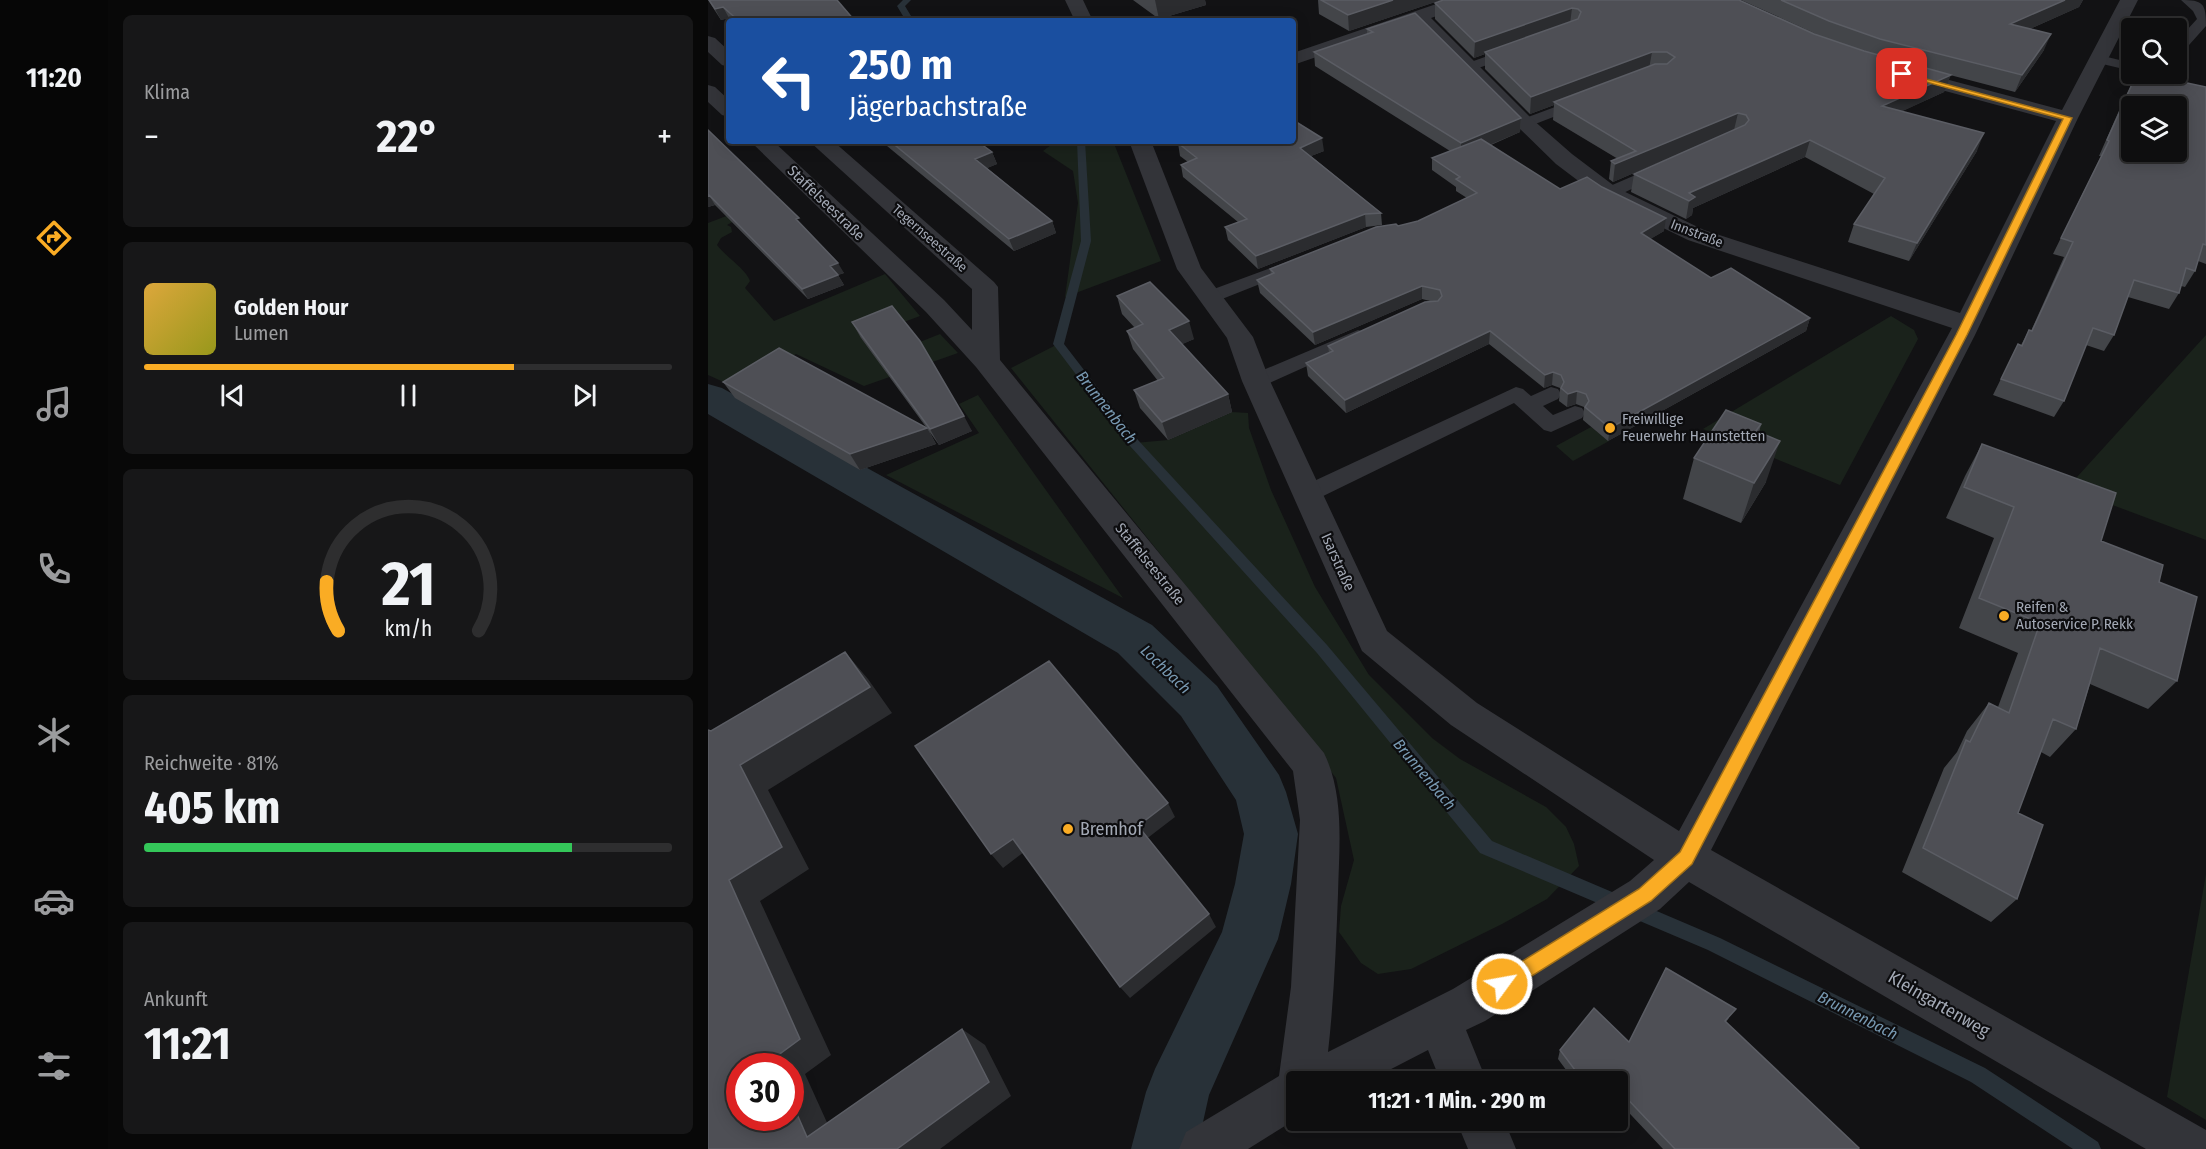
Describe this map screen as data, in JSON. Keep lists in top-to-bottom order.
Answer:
{
  "streets": {
    "street": [
      "Staffelseestraße",
      "Innstraße",
      "Tegernseestraße",
      "Isarstraße",
      "Kleingartenweg"
    ]
  },
  "crossings": [
    ["Staffelseestraße", "Tegernseestraße"],
    ["Isarstraße", "Kleingartenweg"]
  ],
  "water": ["Brunnenbach", "Lochbach"],
  "places": ["Freiwillige Feuerwehr Haunstetten", "Reifen & Autoservice P. Rekk", "Bremhof"],
  "page": {
    "tabs": "11:20",
    "tile": [
      "Klima",
      ["Reichweite · 81%", "405 km"],
      ["Ankunft", "11:21"]
    ],
    "turn": ["250 m", "Jägerbachstraße"],
    "heat": ["−", "22°", "+"],
    "song": ["Golden Hour", "Lumen"],
    "limit": "30",
    "trip": "11:21 · 1 Min. · 290 m",
    "gauge": ["21", "km/h"]
  }
}
